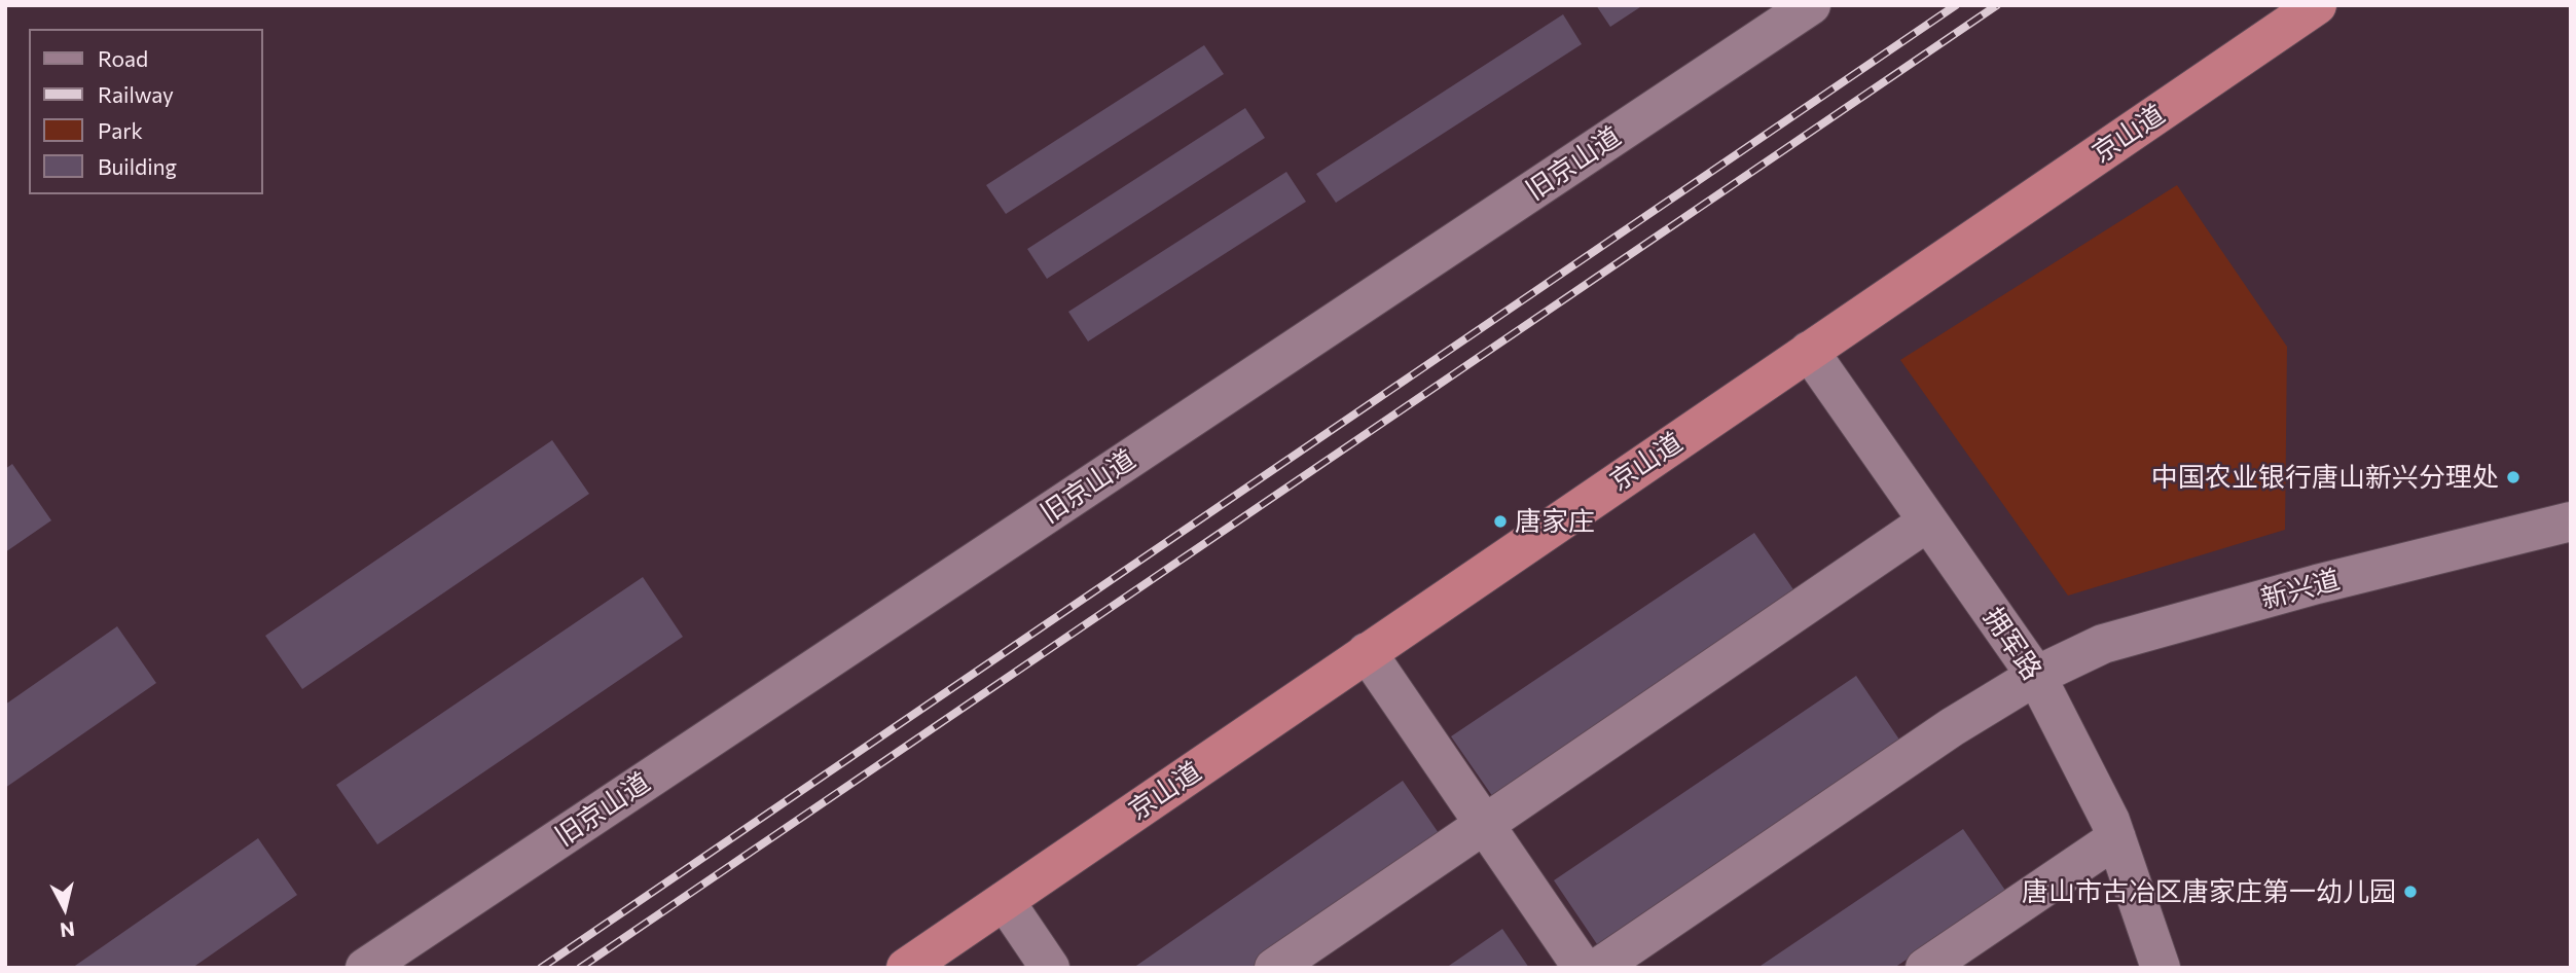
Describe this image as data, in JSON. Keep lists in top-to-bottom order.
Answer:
{
  "streets": {
    "highway": ["京山道"],
    "street": ["旧京山道", "新兴道", "拥军路"]
  },
  "crossings": [
    ["京山道", "拥军路"],
    ["新兴道", "拥军路"]
  ],
  "places": ["中国农业银行唐山新兴分理处", "唐家庄", "唐山市古冶区唐家庄第一幼儿园"],
  "legend": [
    "Road",
    "Railway",
    "Park",
    "Building"
  ],
  "north": "bottom"
}
